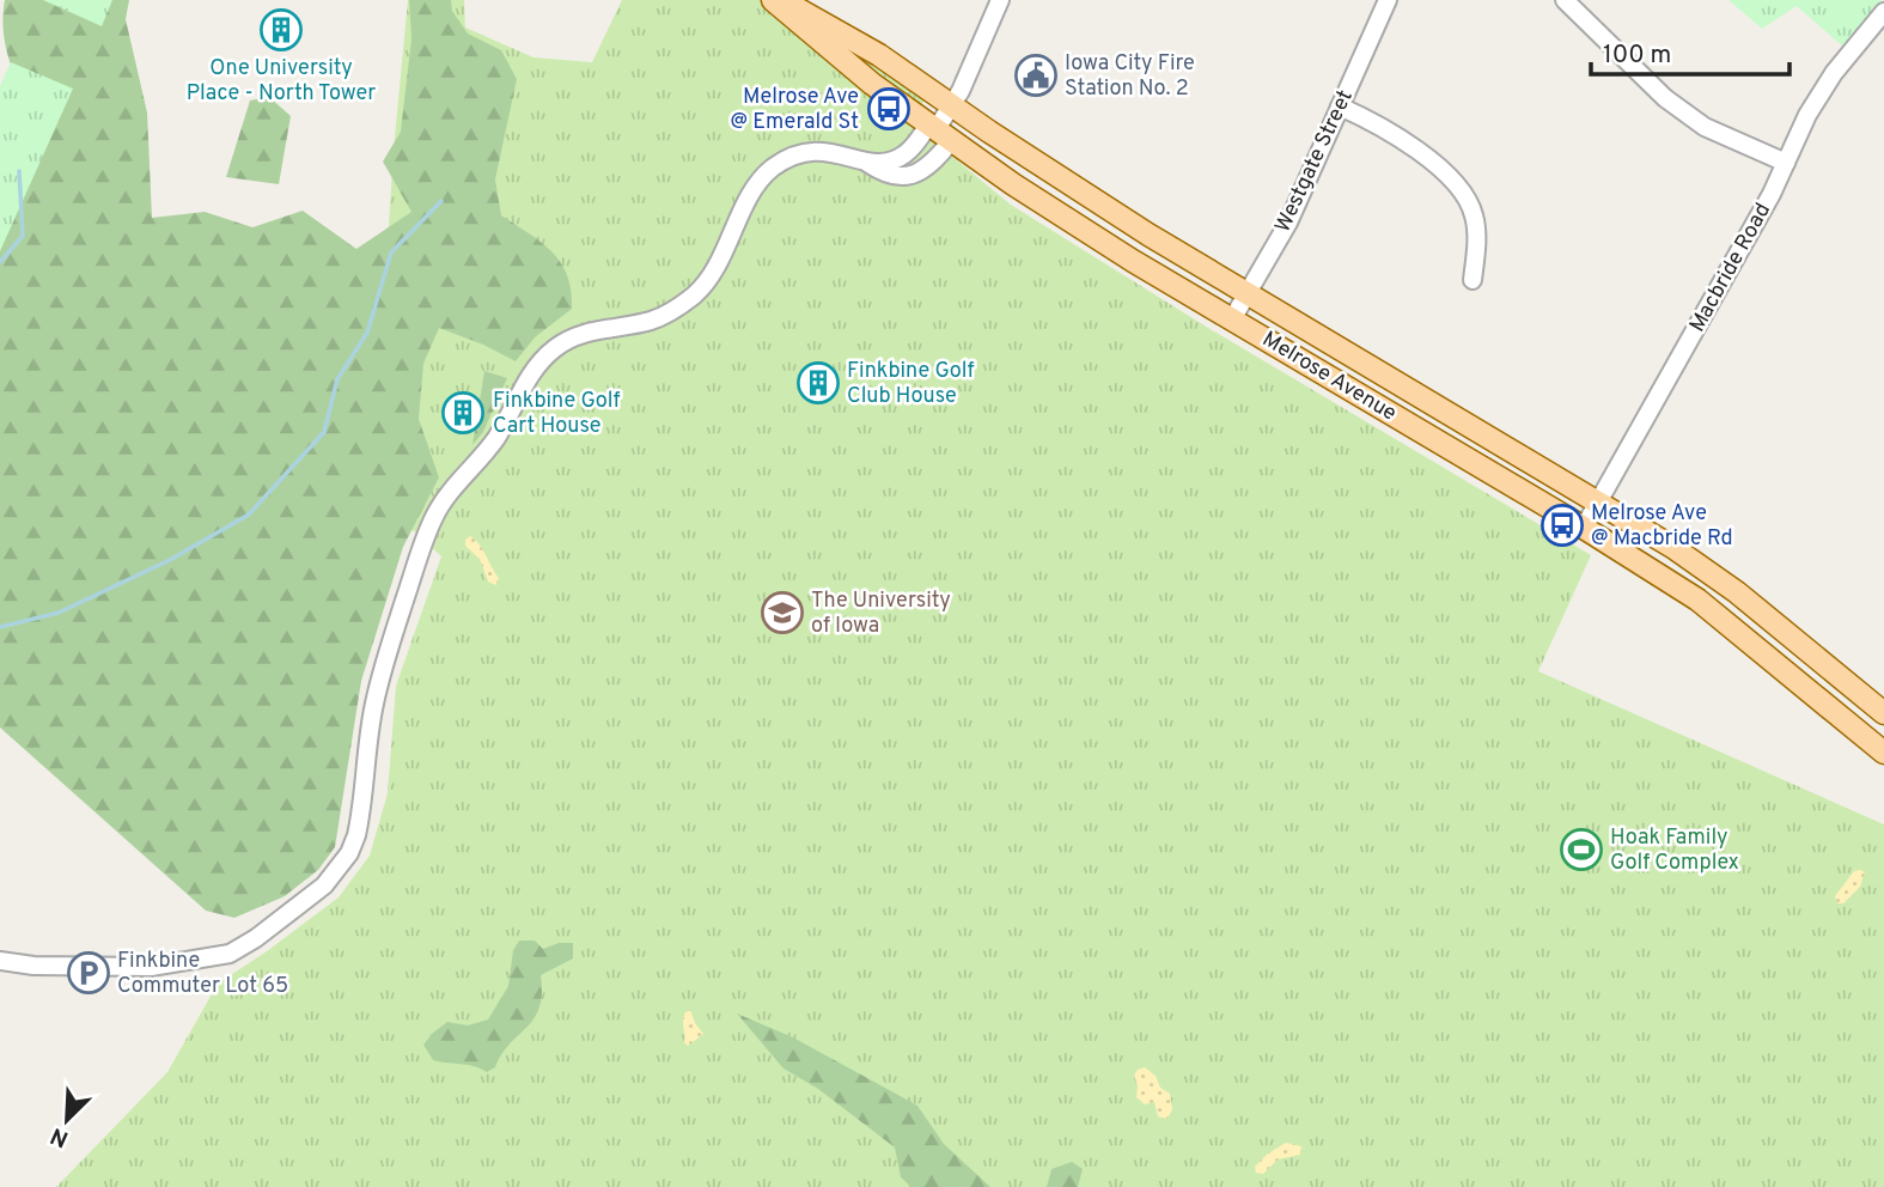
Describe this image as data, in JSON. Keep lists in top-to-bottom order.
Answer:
{
  "streets": {
    "main road": ["Melrose Avenue"],
    "street": ["Westgate Street", "Macbride Road"]
  },
  "crossings": [
    ["Westgate Street", "Melrose Avenue"],
    ["Macbride Road", "Melrose Avenue"]
  ],
  "places": {
    "building": ["One University Place - North Tower", "Finkbine Golf Club House", "Finkbine Golf Cart House"],
    "public building": ["Iowa City Fire Station No. 2"],
    "bus stop": ["Melrose Ave @ Emerald St", "Melrose Ave @ Macbride Rd"],
    "school or university": ["The University of Iowa"],
    "sports": ["Hoak Family Golf Complex"],
    "parking": ["Finkbine Commuter Lot 65"]
  },
  "scale_bar": "100 m",
  "north": "bottom left"
}
